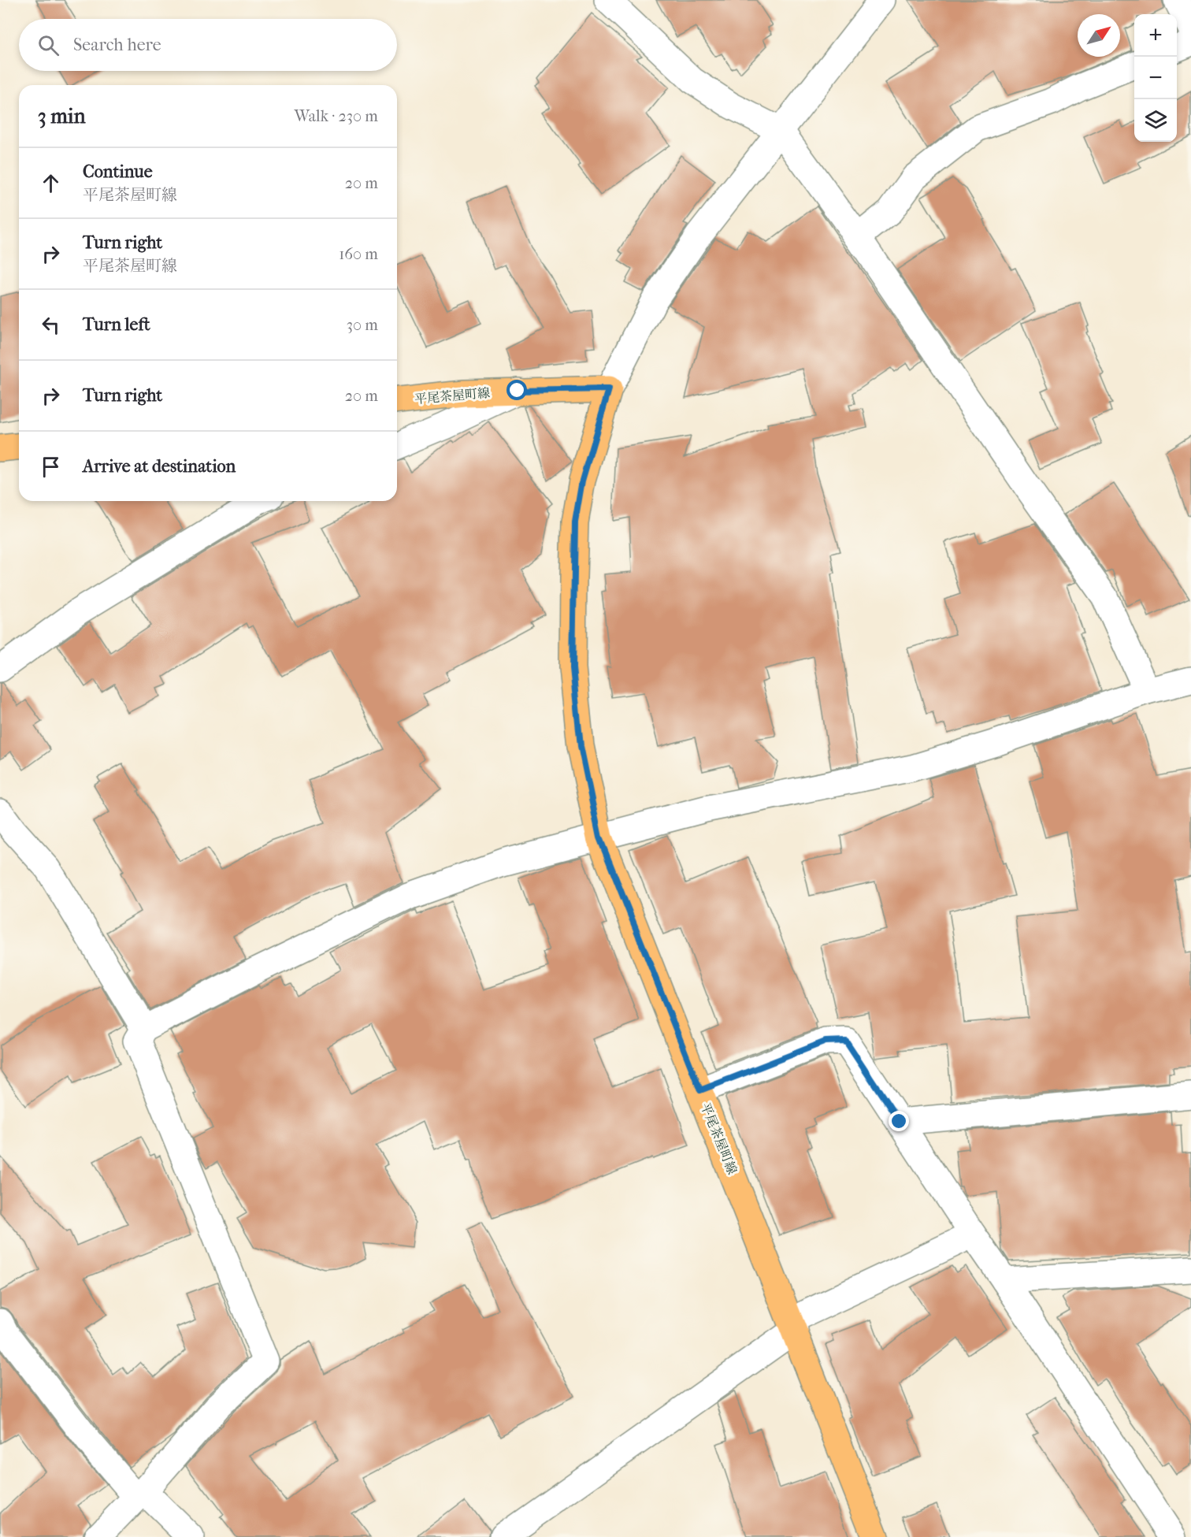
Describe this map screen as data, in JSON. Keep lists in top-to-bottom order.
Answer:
{
  "streets": {
    "main road": ["平尾茶屋町線"]
  },
  "north": "top right",
  "page": {
    "map_buttons": ["+", "−"],
    "search": "Search here",
    "heading": ["3 min", "Walk · 230 m"],
    "list": [
      ["Continue", "平尾茶屋町線", "20 m"],
      ["Turn right", "平尾茶屋町線", "160 m"],
      ["Turn left", "30 m"],
      ["Turn right", "20 m"],
      "Arrive at destination"
    ]
  }
}
